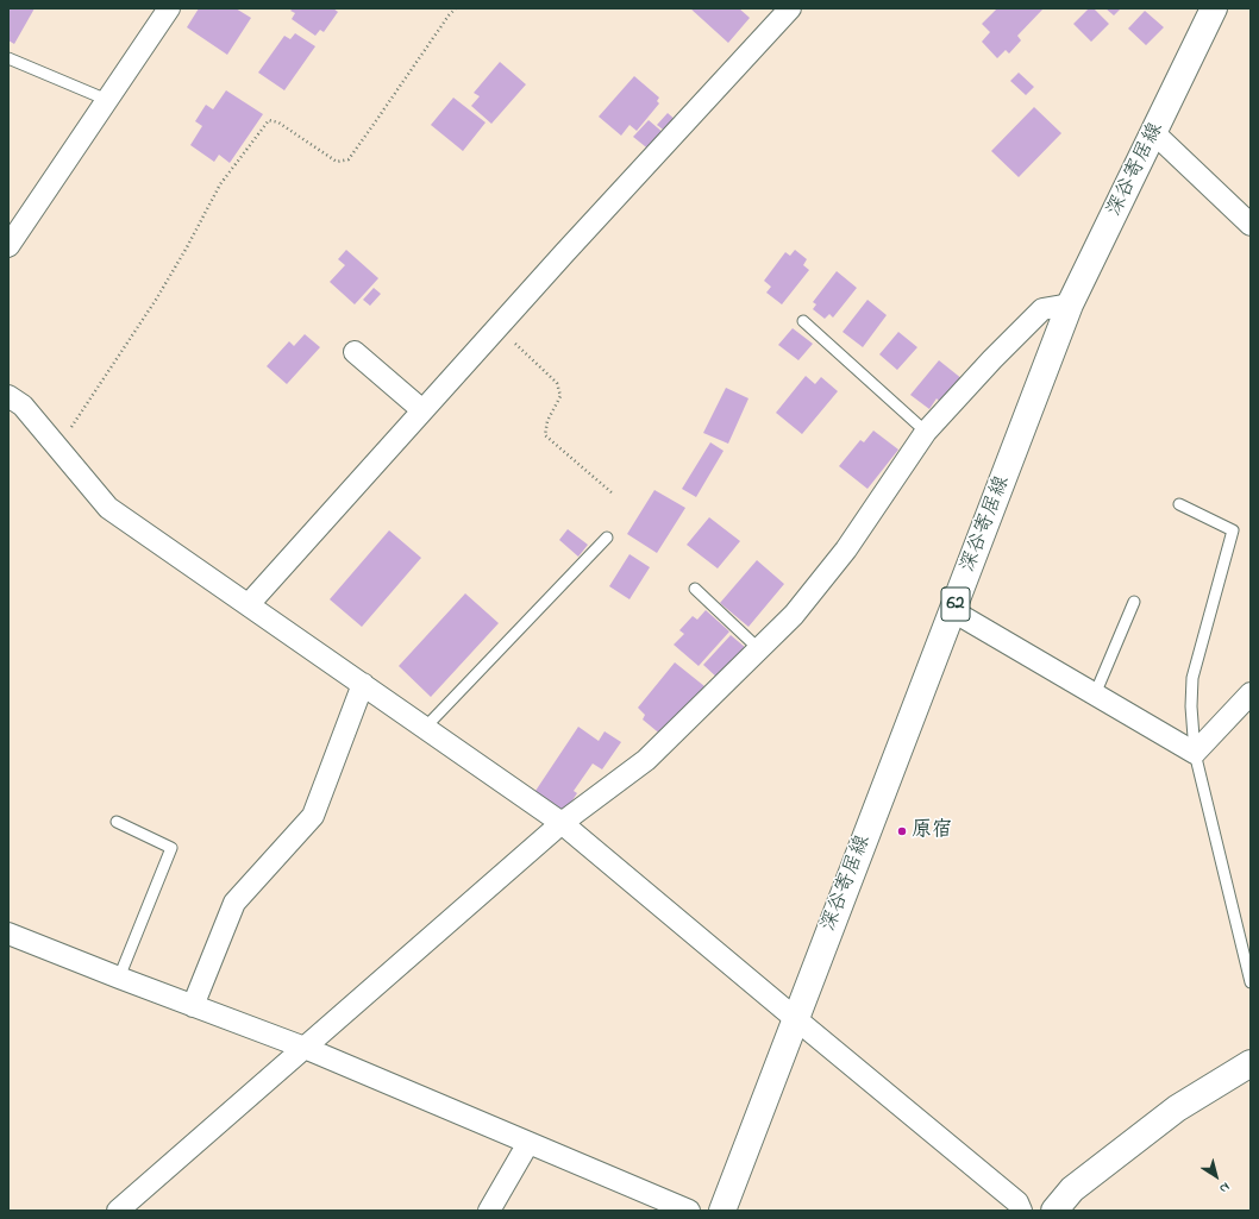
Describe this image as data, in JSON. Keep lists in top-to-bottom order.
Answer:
{
  "streets": {
    "main road": ["深谷寄居線", "62"]
  },
  "places": ["原宿"],
  "north": "bottom right"
}
